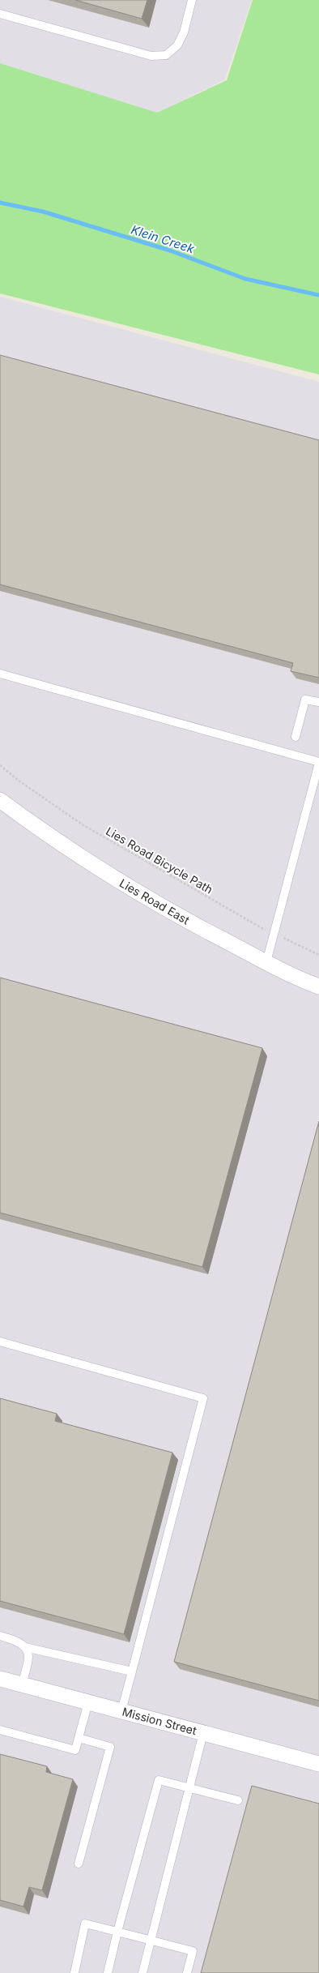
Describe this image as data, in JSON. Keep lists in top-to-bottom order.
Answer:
{
  "streets": {
    "street": ["Lies Road East", "Mission Street"],
    "path": ["Lies Road Bicycle Path"]
  },
  "water": ["Klein Creek"]
}
